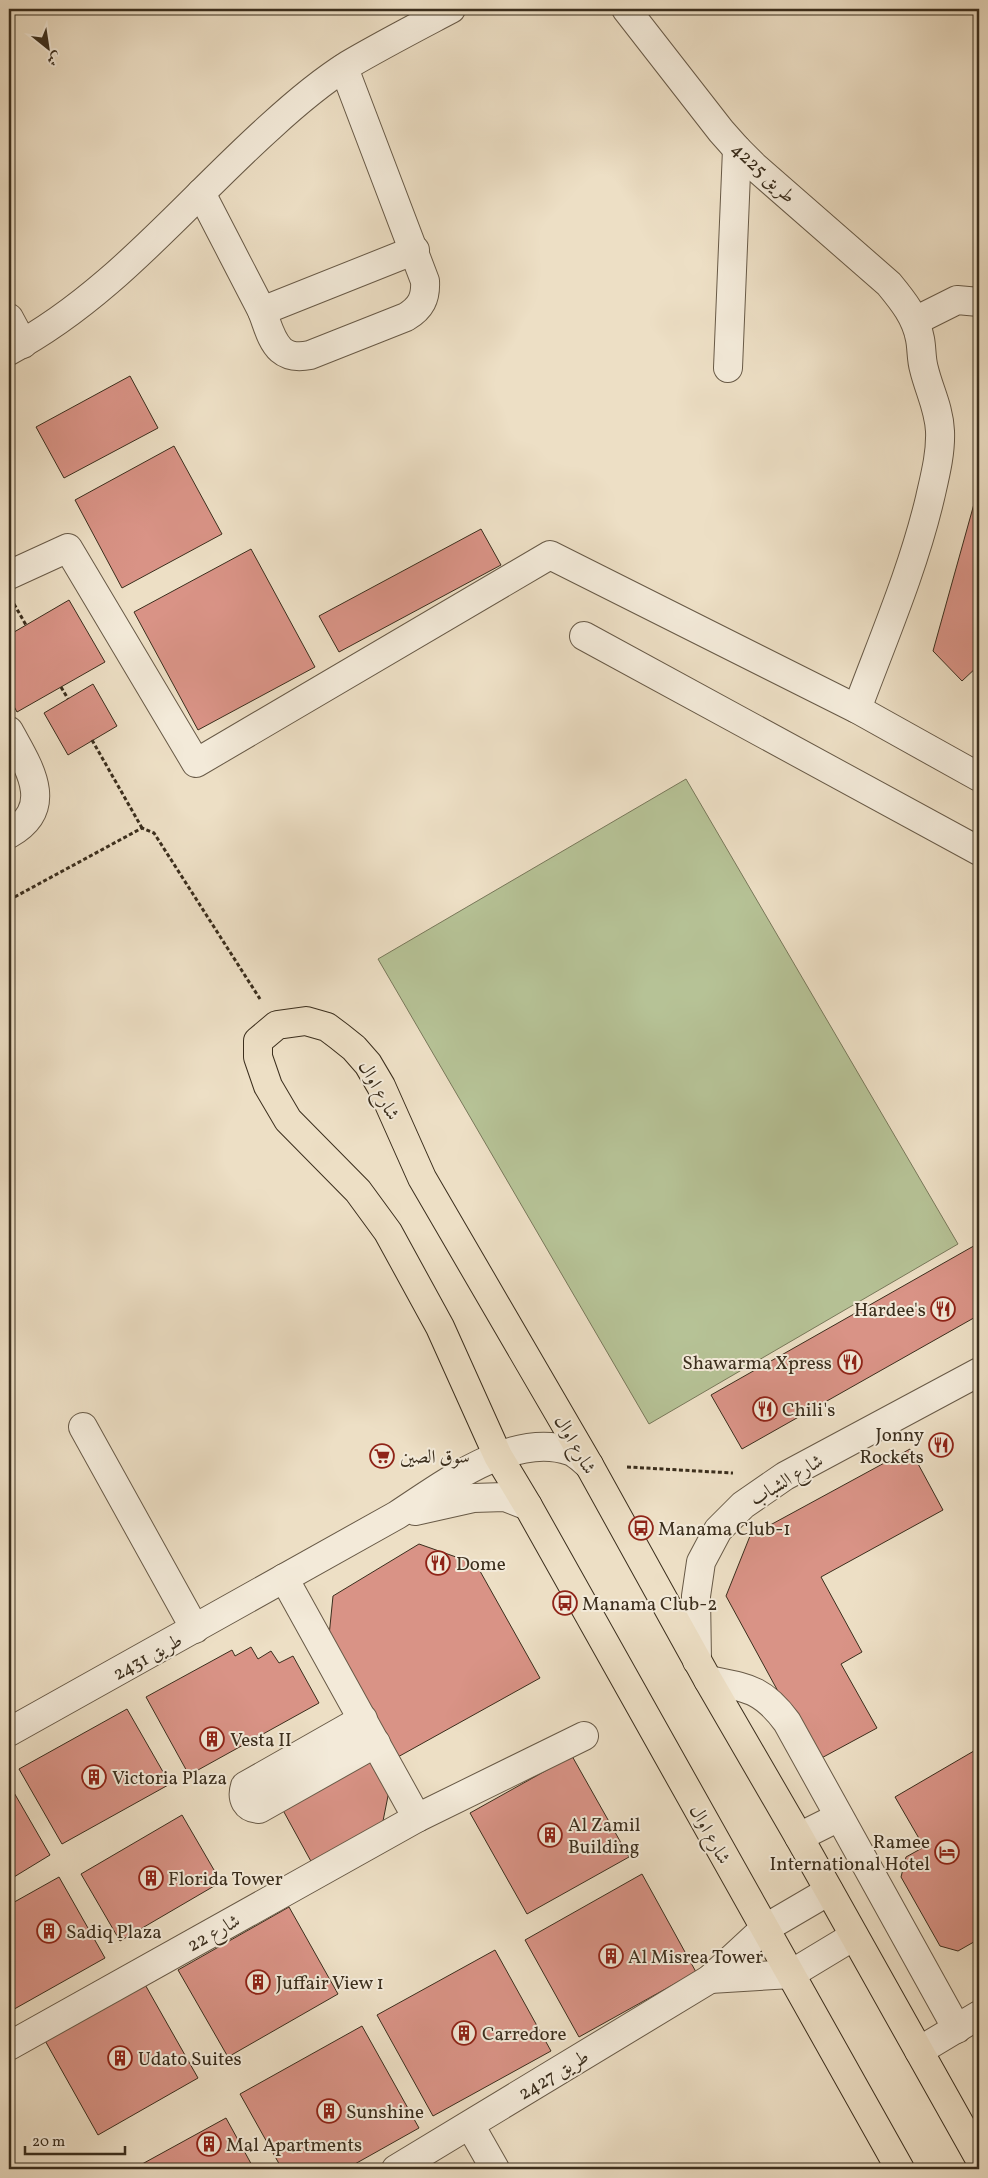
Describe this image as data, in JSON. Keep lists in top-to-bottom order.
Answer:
{
  "streets": {
    "main road": ["شارع اوال"],
    "street": [
      "طريق 4225",
      "شارع الشباب",
      "طريق 2431",
      "شارع 22",
      "طريق 2427"
    ]
  },
  "crossings": [
    ["شارع اوال", "شارع الشباب"],
    ["شارع اوال", "طريق 2431"],
    ["شارع اوال", "طريق 2427"]
  ],
  "places": {
    "restaurant": [
      "Hardee's",
      "Shawarma Xpress",
      "Chili's",
      "Jonny Rockets",
      "Dome"
    ],
    "supermarket": ["سوق الصين"],
    "bus stop": ["Manama Club-1", "Manama Club-2"],
    "building": [
      "Vesta II",
      "Victoria Plaza",
      "Al Zamil Building",
      "Florida Tower",
      "Sadiq Plaza",
      "Al Misrea Tower",
      "Juffair View 1",
      "Carredore",
      "Udato Suites",
      "Sunshine",
      "Mal Apartments"
    ],
    "hotel": ["Ramee International Hotel"]
  },
  "scale_bar": "20 m",
  "north": "bottom right"
}
